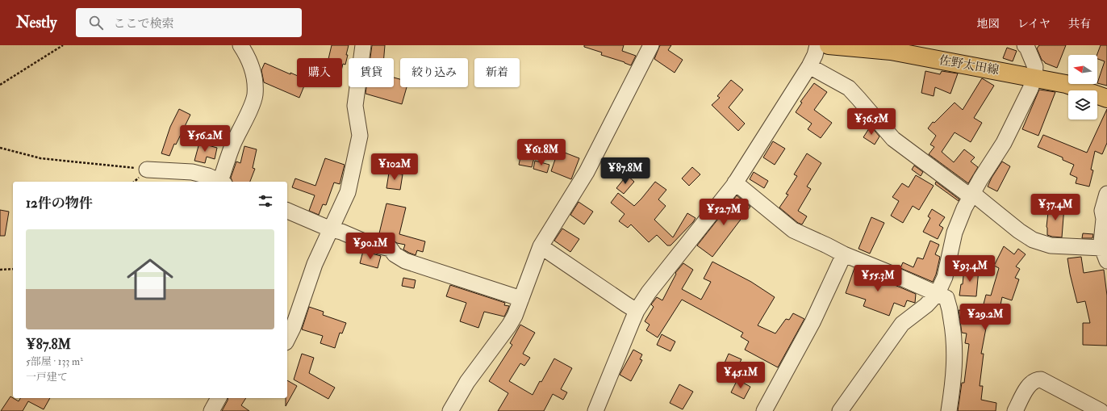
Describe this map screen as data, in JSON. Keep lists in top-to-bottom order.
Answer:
{
  "streets": {
    "main road": ["佐野太田線"]
  },
  "north": "left",
  "page": {
    "header": "Nestly",
    "search": "ここで検索",
    "nav": ["地図", "レイヤ", "共有"],
    "chip": [
      "購入",
      "賃貸",
      "絞り込み",
      "新着"
    ],
    "price": [
      "¥36.5M",
      "¥56.2M",
      "¥61.8M",
      "¥102M",
      "¥87.8M",
      "¥37.4M",
      "¥52.7M",
      "¥90.1M",
      "¥93.4M",
      "¥55.3M",
      "¥29.2M",
      "¥45.1M"
    ],
    "heading": "12件の物件",
    "list": [
      {
        "name": "¥87.8M",
        "note": "5部屋 · 133 m² · 一戸建て"
      }
    ]
  }
}
